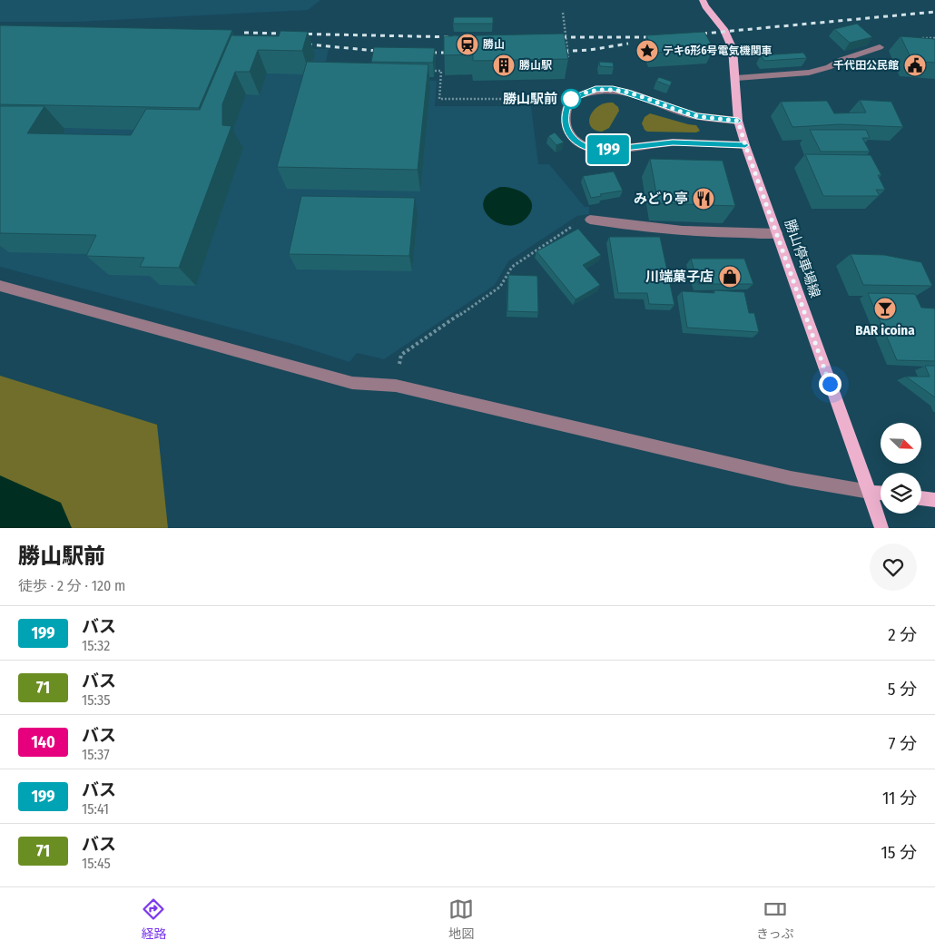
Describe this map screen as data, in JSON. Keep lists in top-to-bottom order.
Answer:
{
  "streets": {
    "main road": ["勝山停車場線"]
  },
  "places": {
    "station": ["勝山"],
    "place": ["テキ6形6号電気機関車"],
    "building": ["勝山駅"],
    "public building": ["千代田公民館"],
    "other": ["勝山駅前"],
    "restaurant": ["みどり亭"],
    "shop": ["川端菓子店"],
    "bar": ["BAR icoina"]
  },
  "lines": ["bus line 199"],
  "north": "bottom right",
  "page": {
    "on_map": "199",
    "heading": ["勝山駅前", "徒歩 · 2 分 · 120 m"],
    "list": [
      {
        "mark": "199",
        "name": "バス",
        "note": "15:32",
        "value": "2 分"
      },
      {
        "mark": "71",
        "name": "バス",
        "note": "15:35",
        "value": "5 分"
      },
      {
        "mark": "140",
        "name": "バス",
        "note": "15:37",
        "value": "7 分"
      },
      {
        "mark": "199",
        "name": "バス",
        "note": "15:41",
        "value": "11 分"
      },
      {
        "mark": "71",
        "name": "バス",
        "note": "15:45",
        "value": "15 分"
      }
    ],
    "tabs": ["経路", "地図", "きっぷ"]
  }
}
